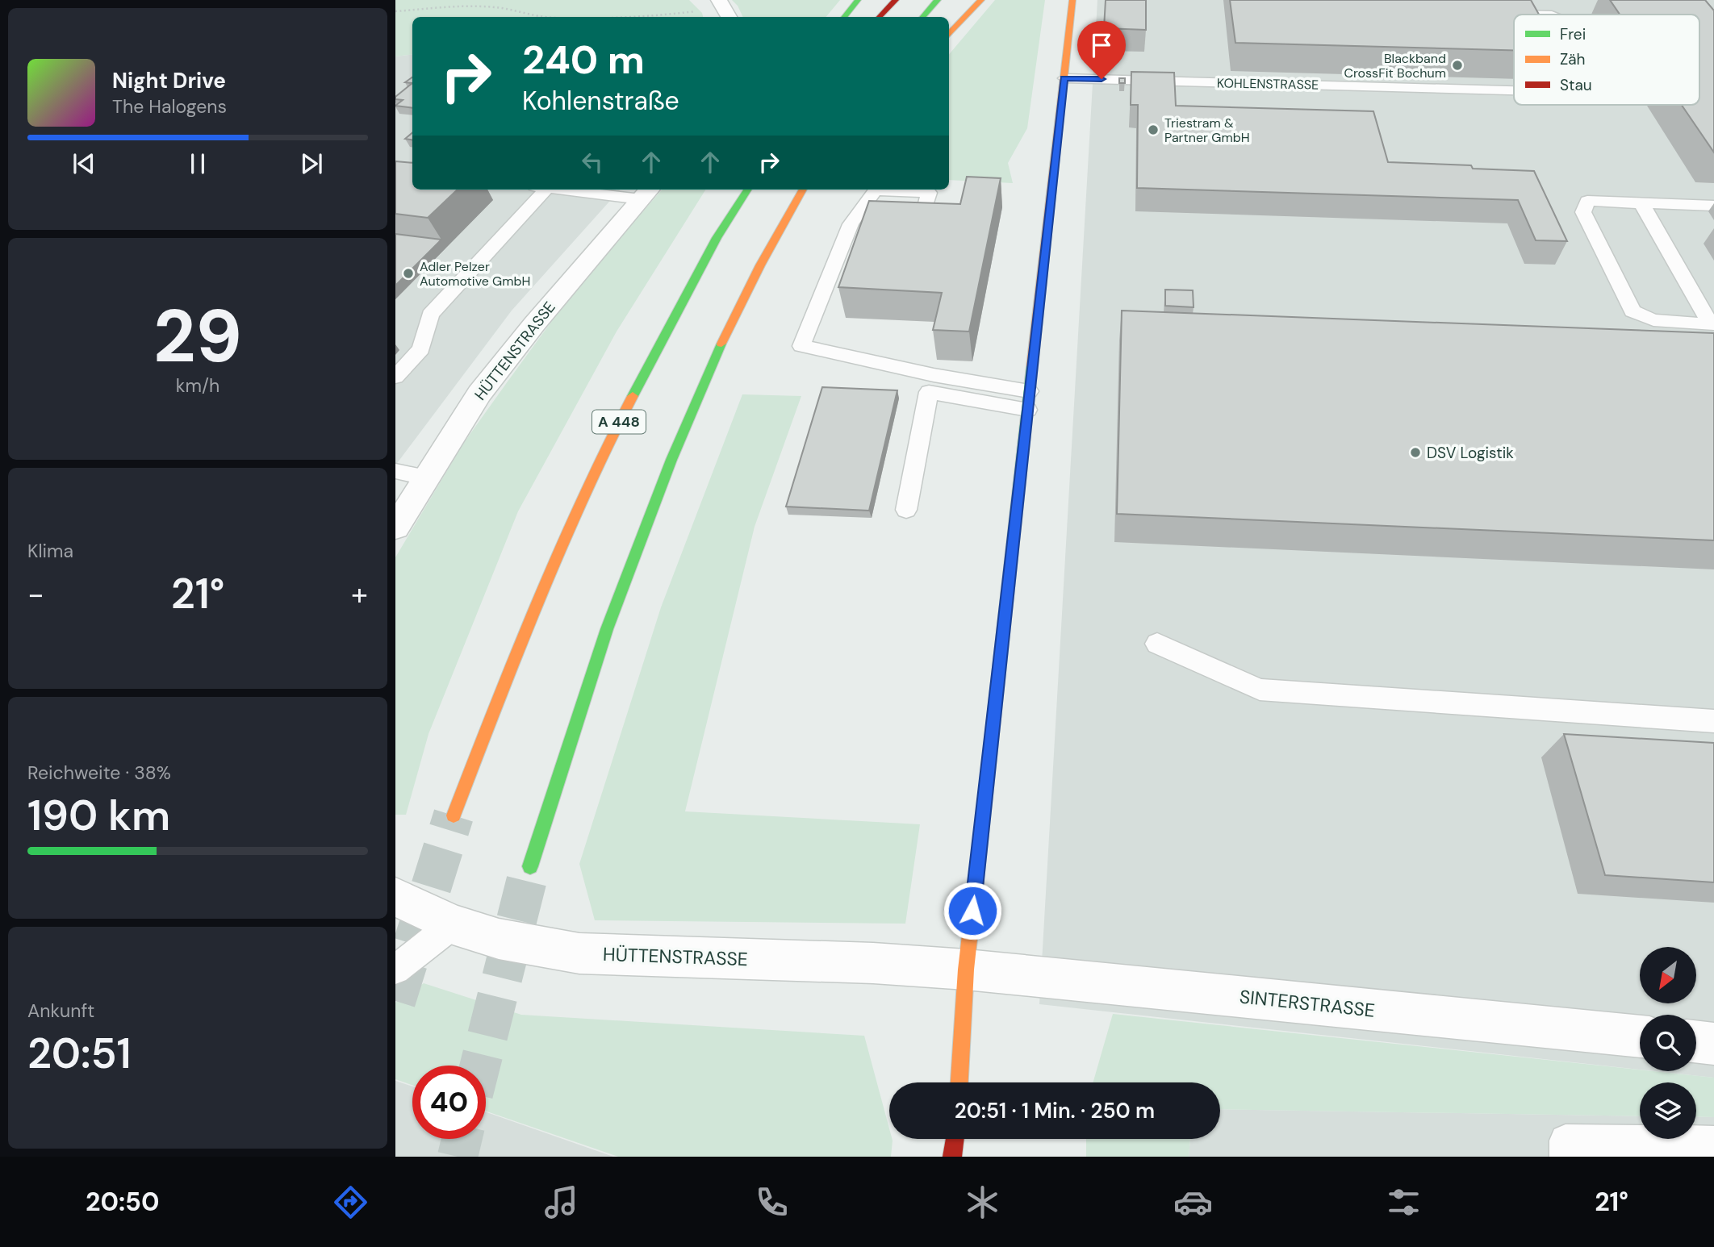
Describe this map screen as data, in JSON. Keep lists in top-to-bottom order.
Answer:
{
  "streets": {
    "main road": ["A 448"],
    "street": ["HÜTTENSTRASSE", "SINTERSTRASSE"],
    "lane": ["KOHLENSTRASSE"]
  },
  "crossings": [
    ["HÜTTENSTRASSE", "SINTERSTRASSE"]
  ],
  "places": [
    "Blackband CrossFit Bochum",
    "Triestram & Partner GmbH",
    "Adler Pelzer Automotive GmbH",
    "DSV Logistik"
  ],
  "legend": ["Frei", "Zäh", "Stau"],
  "north": "bottom left",
  "page": {
    "turn": ["240 m", "Kohlenstraße"],
    "song": ["Night Drive", "The Halogens"],
    "tile": [
      ["29", "km/h"],
      "Klima",
      ["Reichweite · 38%", "190 km"],
      ["Ankunft", "20:51"]
    ],
    "heat": ["−", "21°", "+"],
    "limit": "40",
    "trip": "20:51 · 1 Min. · 250 m",
    "tabs": ["20:50", "21°"]
  }
}
